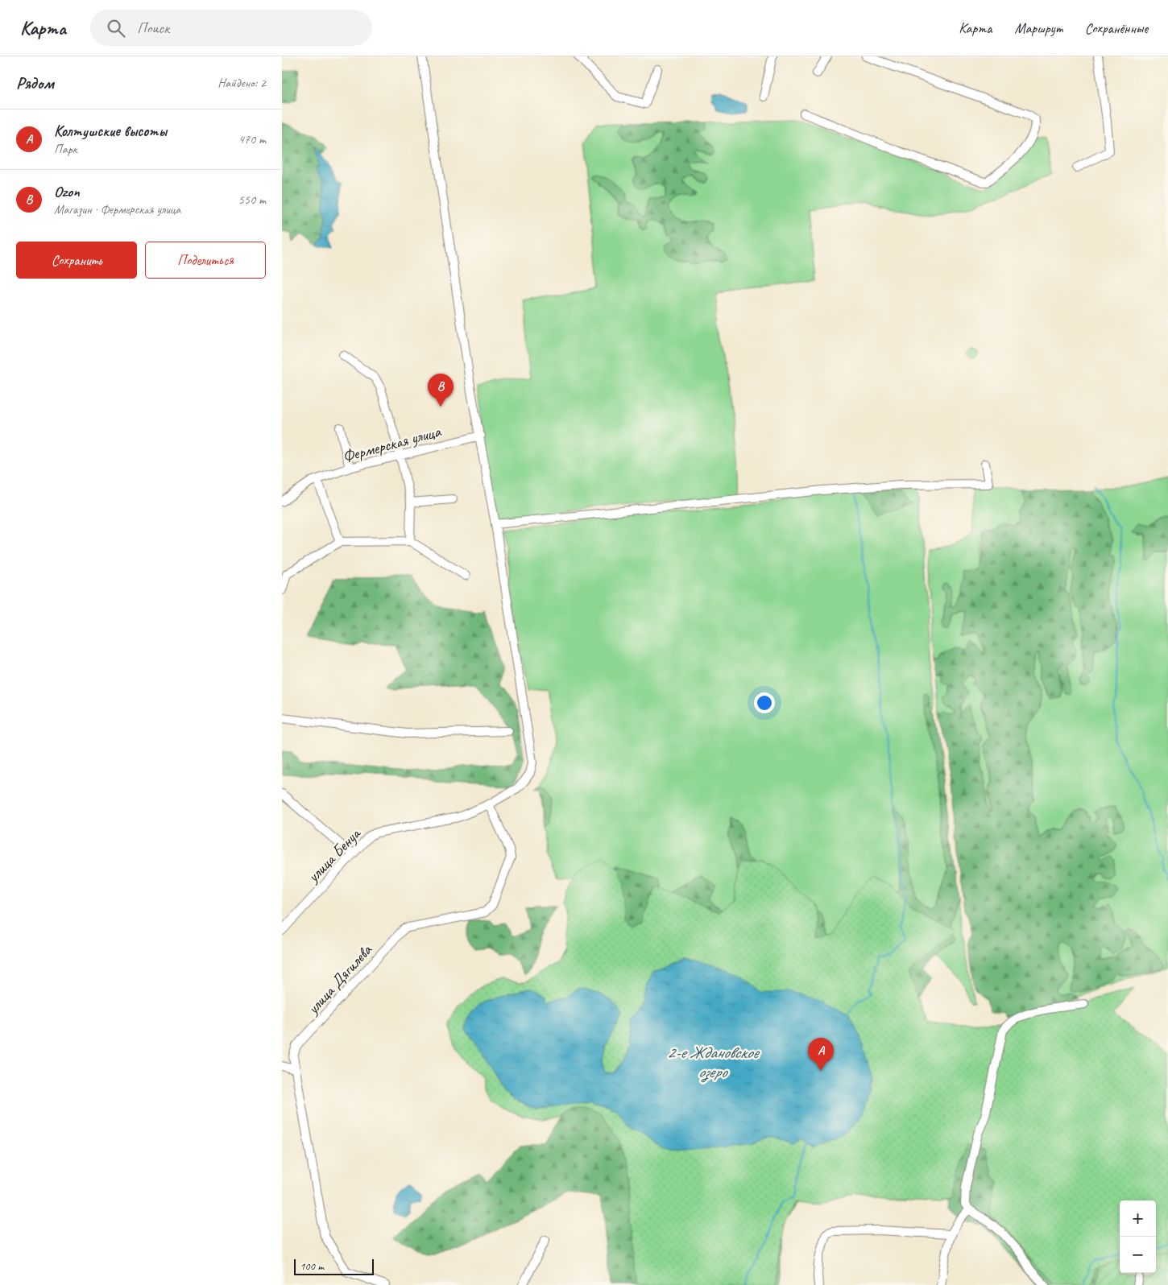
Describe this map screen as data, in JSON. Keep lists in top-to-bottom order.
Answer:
{
  "streets": {
    "street": ["Фермерская улица", "улица Бенуа", "улица Дягилева"]
  },
  "crossings": [
    ["Фермерская улица", "улица Бенуа"],
    ["улица Бенуа", "улица Дягилева"]
  ],
  "water": ["2-е Ждановское озеро"],
  "scale_bar": "100 m",
  "page": {
    "header": "Карта",
    "search": "Поиск",
    "nav": ["Карта", "Маршрут", "Сохранённые"],
    "heading": ["Рядом", "Найдено: 2"],
    "list": [
      {
        "mark": "A",
        "name": "Колтушские высоты",
        "note": "Парк",
        "value": "470 m"
      },
      {
        "mark": "B",
        "name": "Ozon",
        "note": "Магазин · Фермерская улица",
        "value": "550 m"
      }
    ],
    "buttons": ["Сохранить", "Поделиться"],
    "pins": ["B", "A"],
    "map_buttons": ["+", "−"],
    "scale": "100 m"
  }
}
